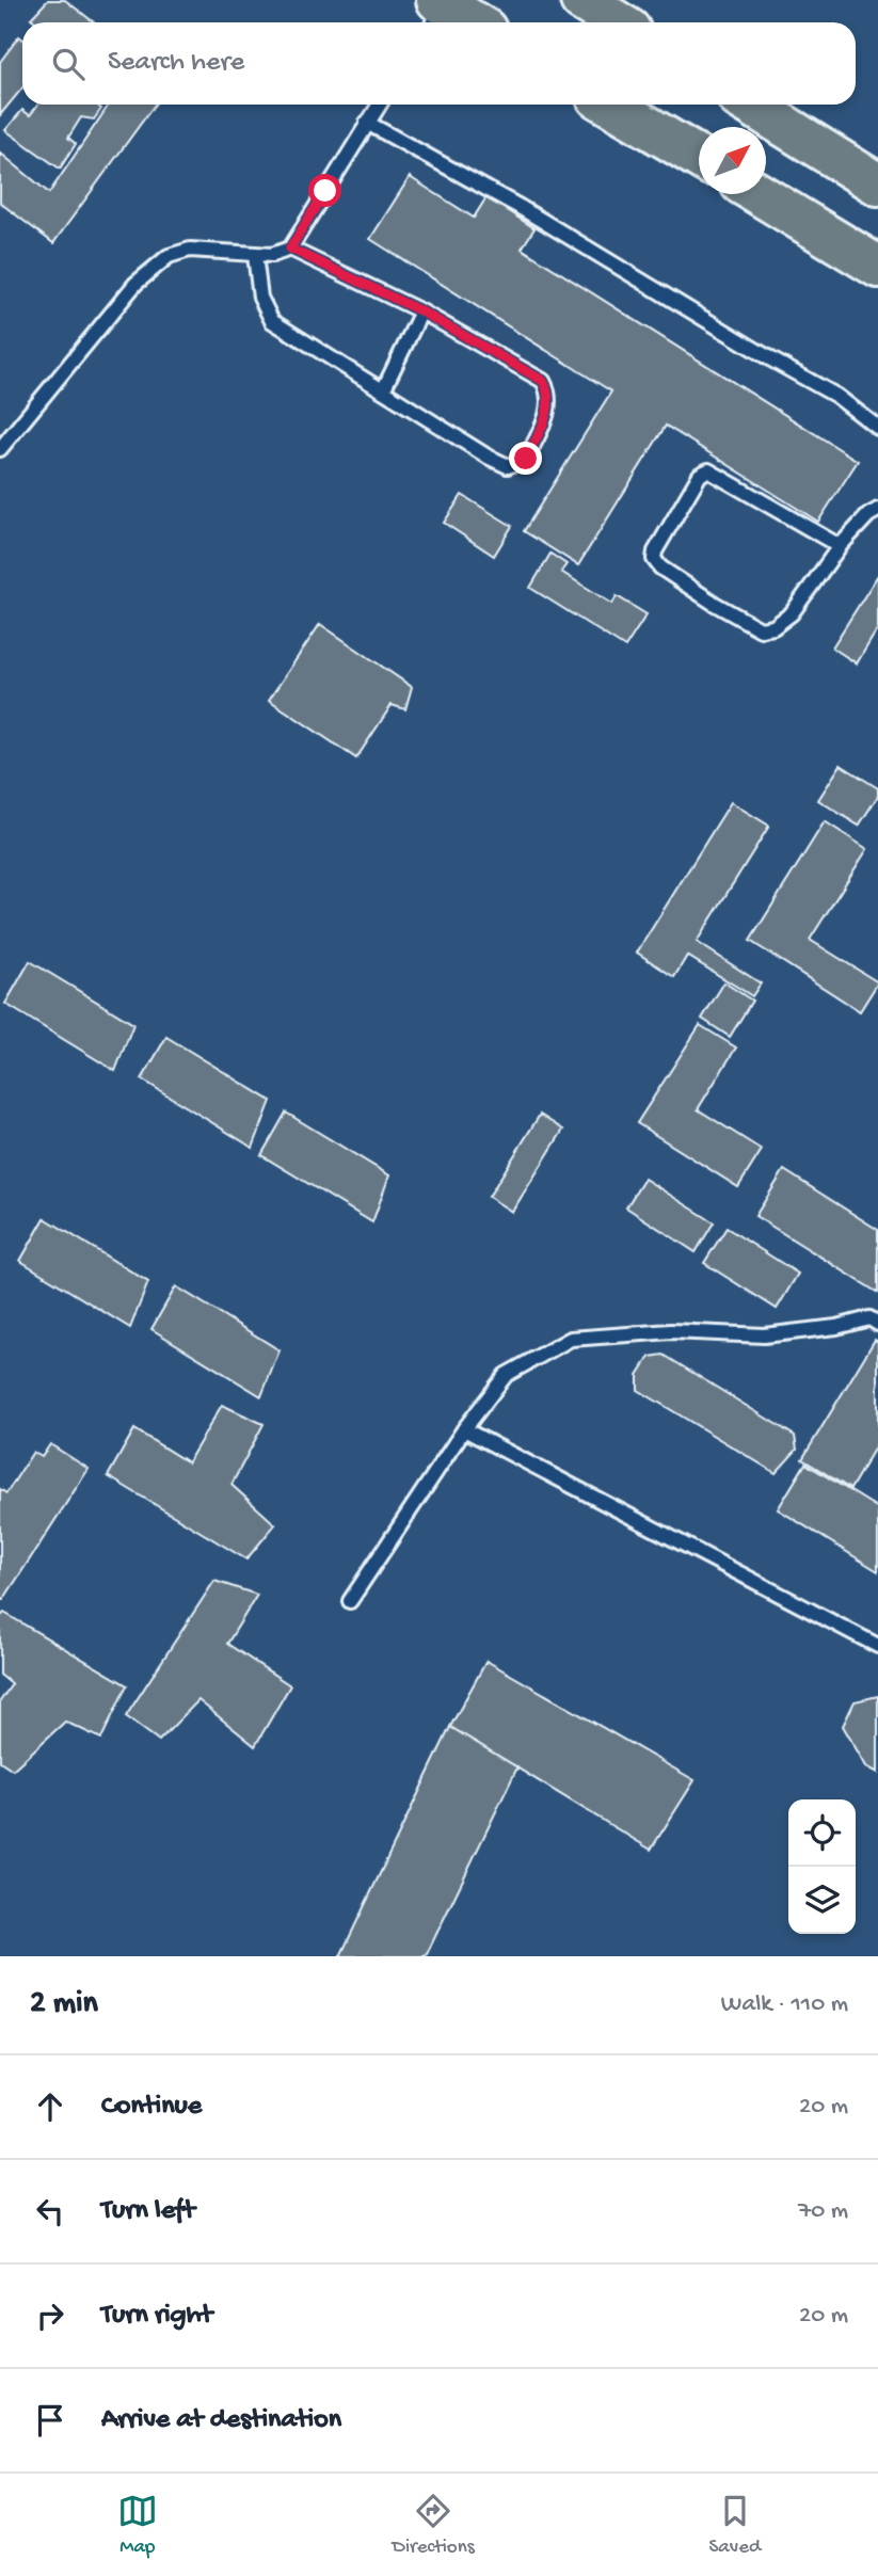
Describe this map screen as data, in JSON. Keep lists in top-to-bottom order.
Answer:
{
  "north": "top right",
  "page": {
    "search": "Search here",
    "heading": ["2 min", "Walk · 110 m"],
    "list": [
      ["Continue", "20 m"],
      ["Turn left", "70 m"],
      ["Turn right", "20 m"],
      "Arrive at destination"
    ],
    "nav": ["Map", "Directions", "Saved"]
  }
}
